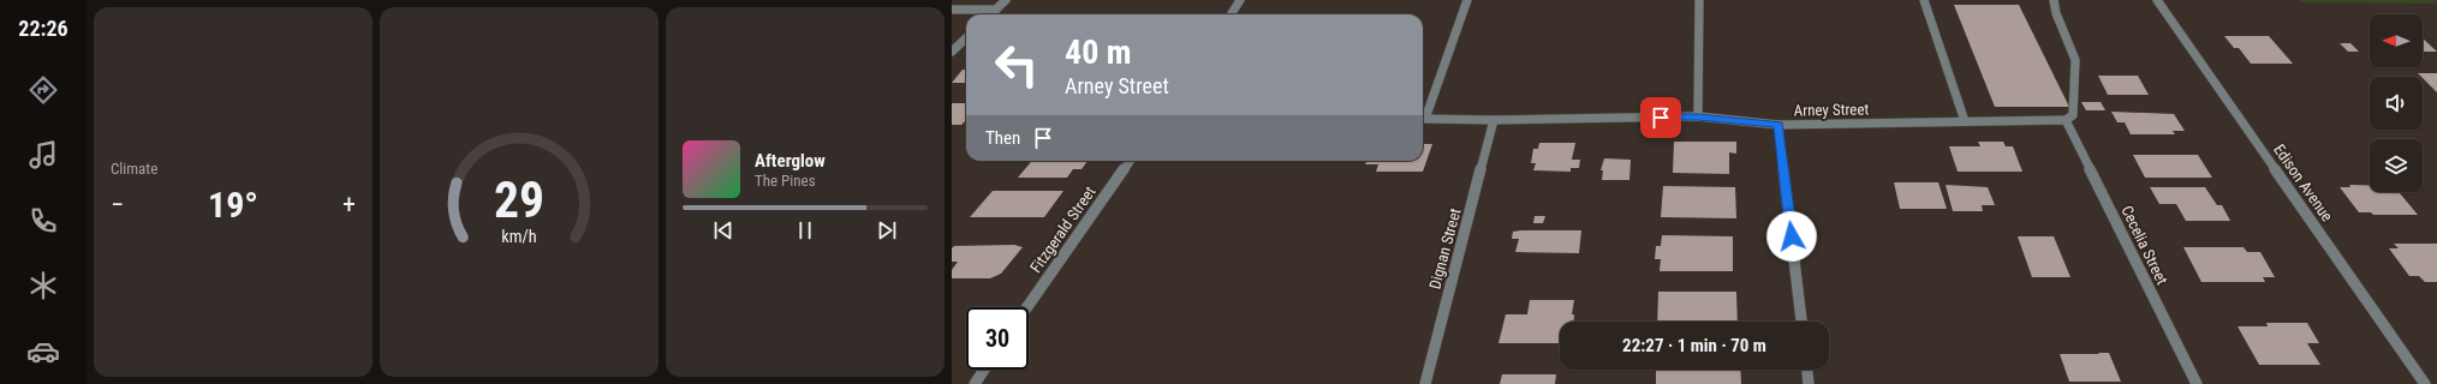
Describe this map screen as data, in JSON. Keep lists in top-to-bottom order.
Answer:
{
  "streets": {
    "street": [
      "Arney Street",
      "Edison Avenue",
      "Fitzgerald Street",
      "Cecelia Street",
      "Dignan Street"
    ]
  },
  "crossings": [
    ["Arney Street", "Cecelia Street"],
    ["Arney Street", "Dignan Street"]
  ],
  "north": "left",
  "page": {
    "tabs": "22:26",
    "tile": "Climate",
    "turn": ["40 m", "Arney Street"],
    "then": "Then",
    "song": ["Afterglow", "The Pines"],
    "heat": ["−", "19°", "+"],
    "limit": "30",
    "trip": "22:27 · 1 min · 70 m",
    "gauge": ["29", "km/h"]
  }
}
